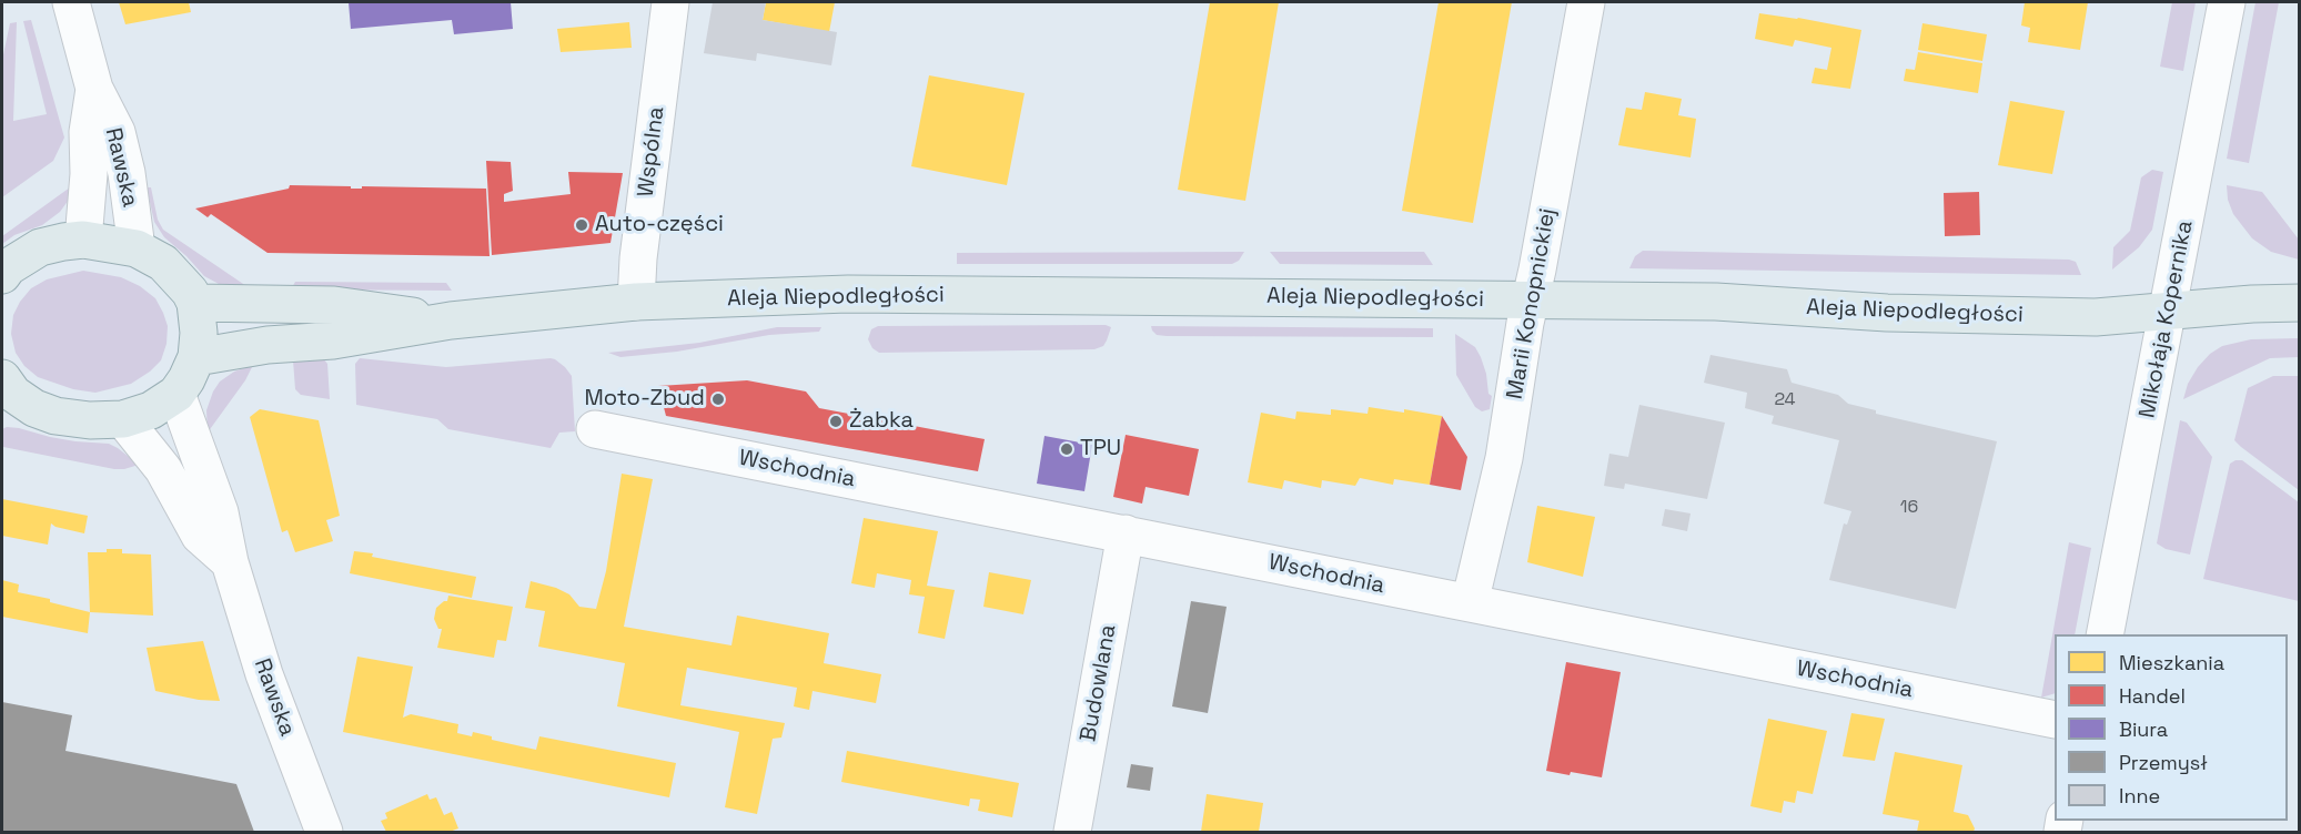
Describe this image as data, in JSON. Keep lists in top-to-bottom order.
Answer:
{
  "streets": {
    "main road": ["Aleja Niepodległości"],
    "street": [
      "Wspólna",
      "Rawska",
      "Marii Konopnickiej",
      "Mikołaja Kopernika",
      "Wschodnia",
      "Budowlana"
    ]
  },
  "crossings": [
    ["Wspólna", "Aleja Niepodległości"],
    ["Aleja Niepodległości", "Marii Konopnickiej"],
    ["Aleja Niepodległości", "Mikołaja Kopernika"],
    ["Marii Konopnickiej", "Wschodnia"],
    ["Wschodnia", "Budowlana"]
  ],
  "places": [
    "Auto-części",
    "Moto-Zbud",
    "Żabka",
    "TPU"
  ],
  "house_numbers": ["24", "16"],
  "legend": [
    "Mieszkania",
    "Handel",
    "Biura",
    "Przemysł",
    "Inne"
  ]
}
